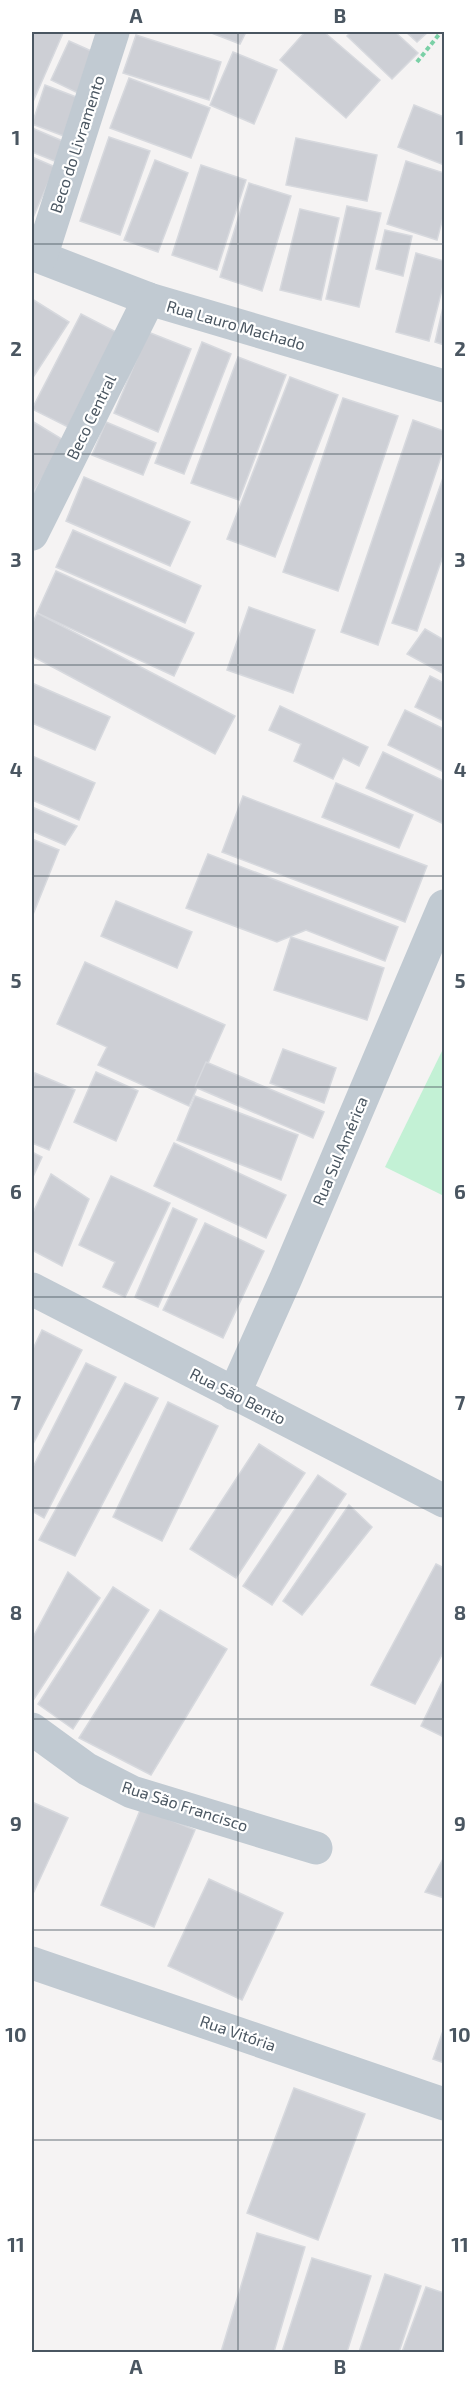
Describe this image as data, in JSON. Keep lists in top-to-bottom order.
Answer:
{
  "streets": {
    "street": [
      "Beco do Livramento",
      "Rua Lauro Machado",
      "Beco Central",
      "Rua Sul América",
      "Rua São Bento",
      "Rua São Francisco",
      "Rua Vitória"
    ]
  },
  "crossings": [
    ["Beco do Livramento", "Rua Lauro Machado"],
    ["Rua Lauro Machado", "Beco Central"],
    ["Rua Sul América", "Rua São Bento"]
  ],
  "grid": {
    "columns": ["A", "B"],
    "rows": [
      "1",
      "2",
      "3",
      "4",
      "5",
      "6",
      "7",
      "8",
      "9",
      "10",
      "11"
    ]
  }
}
